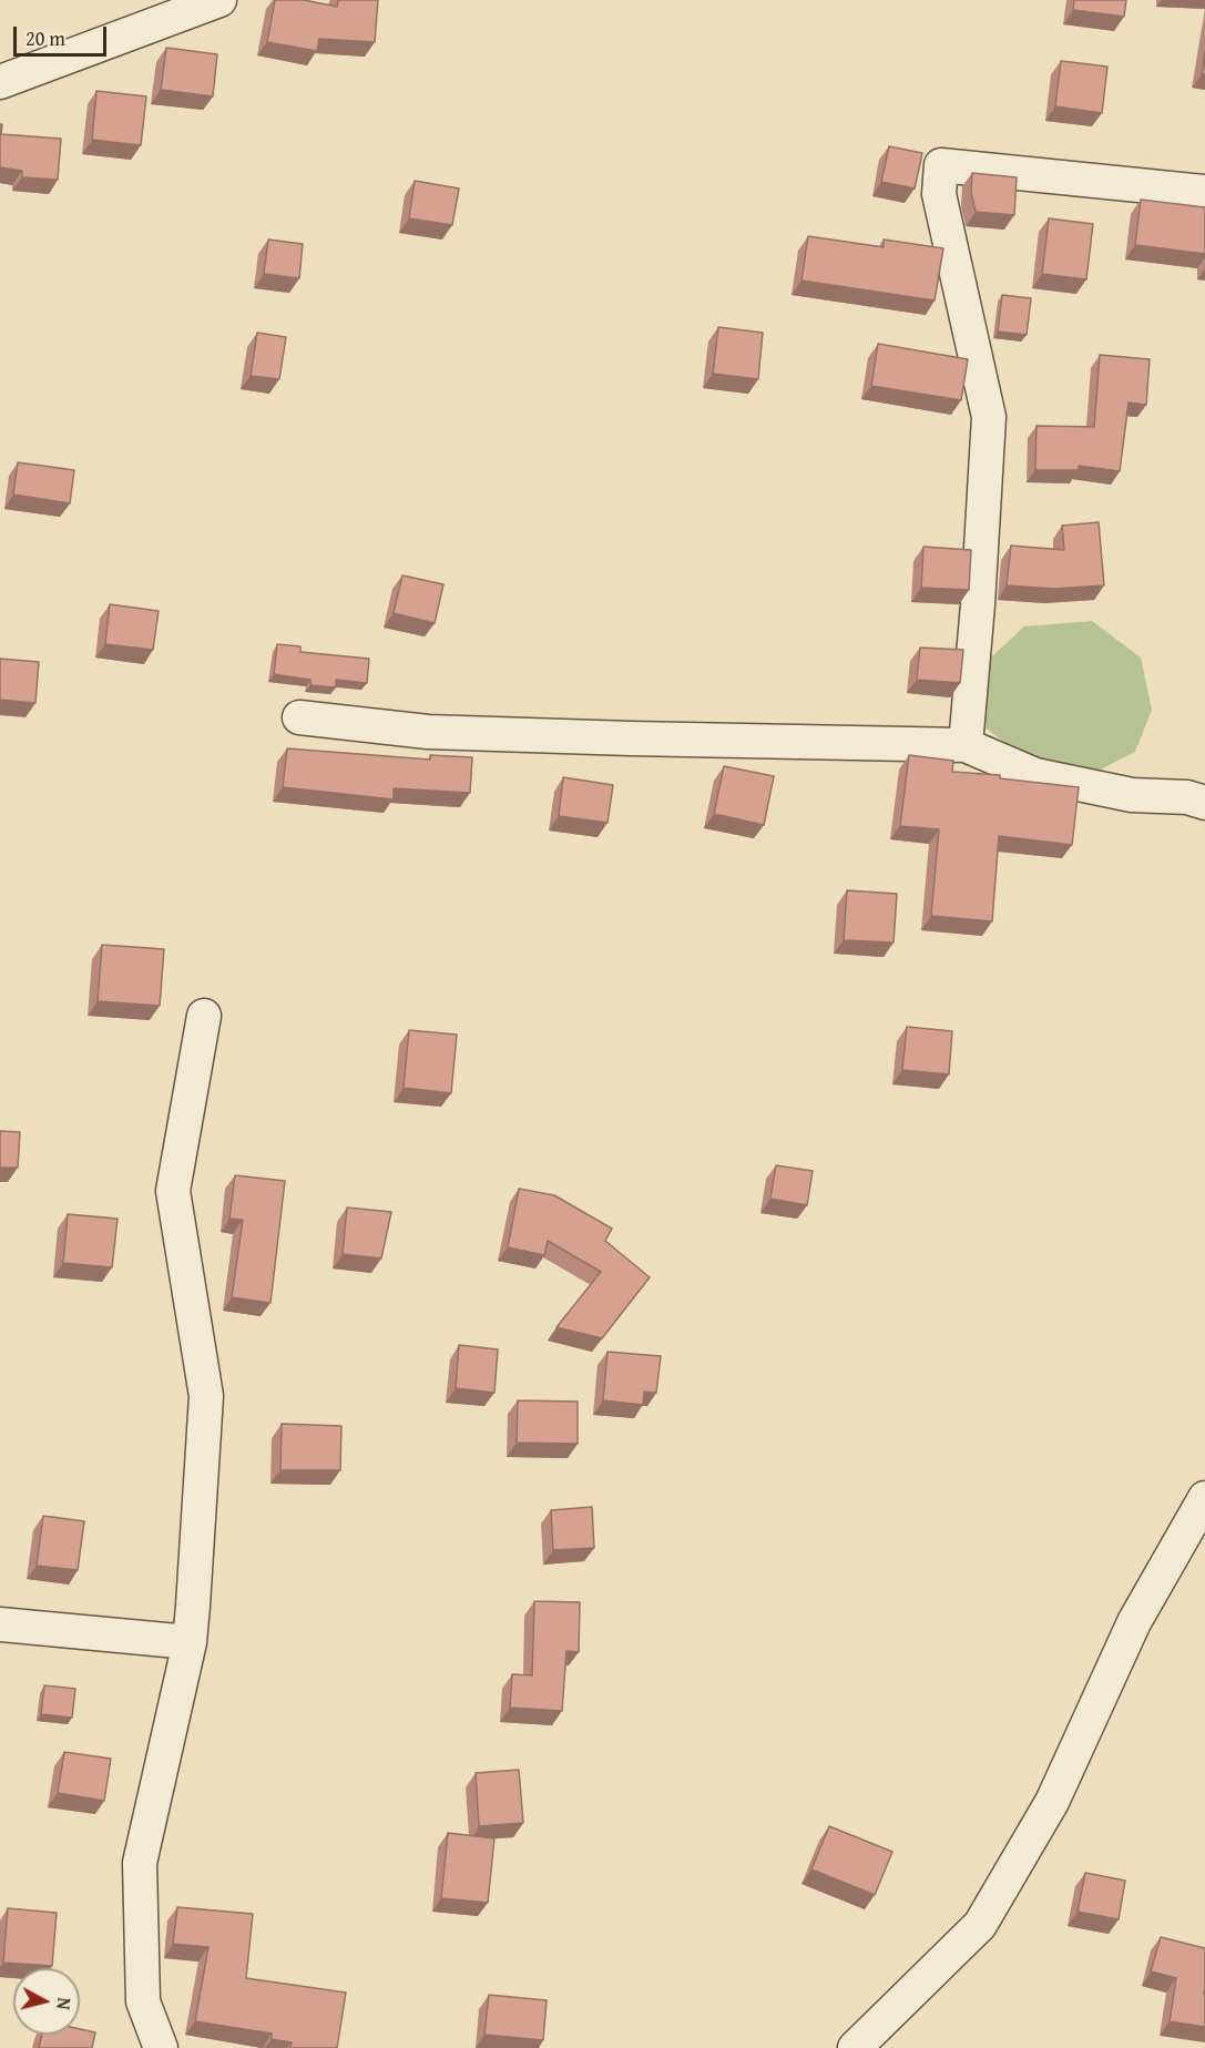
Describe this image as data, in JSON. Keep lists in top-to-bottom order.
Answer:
{
  "scale_bar": "20 m",
  "north": "right"
}
